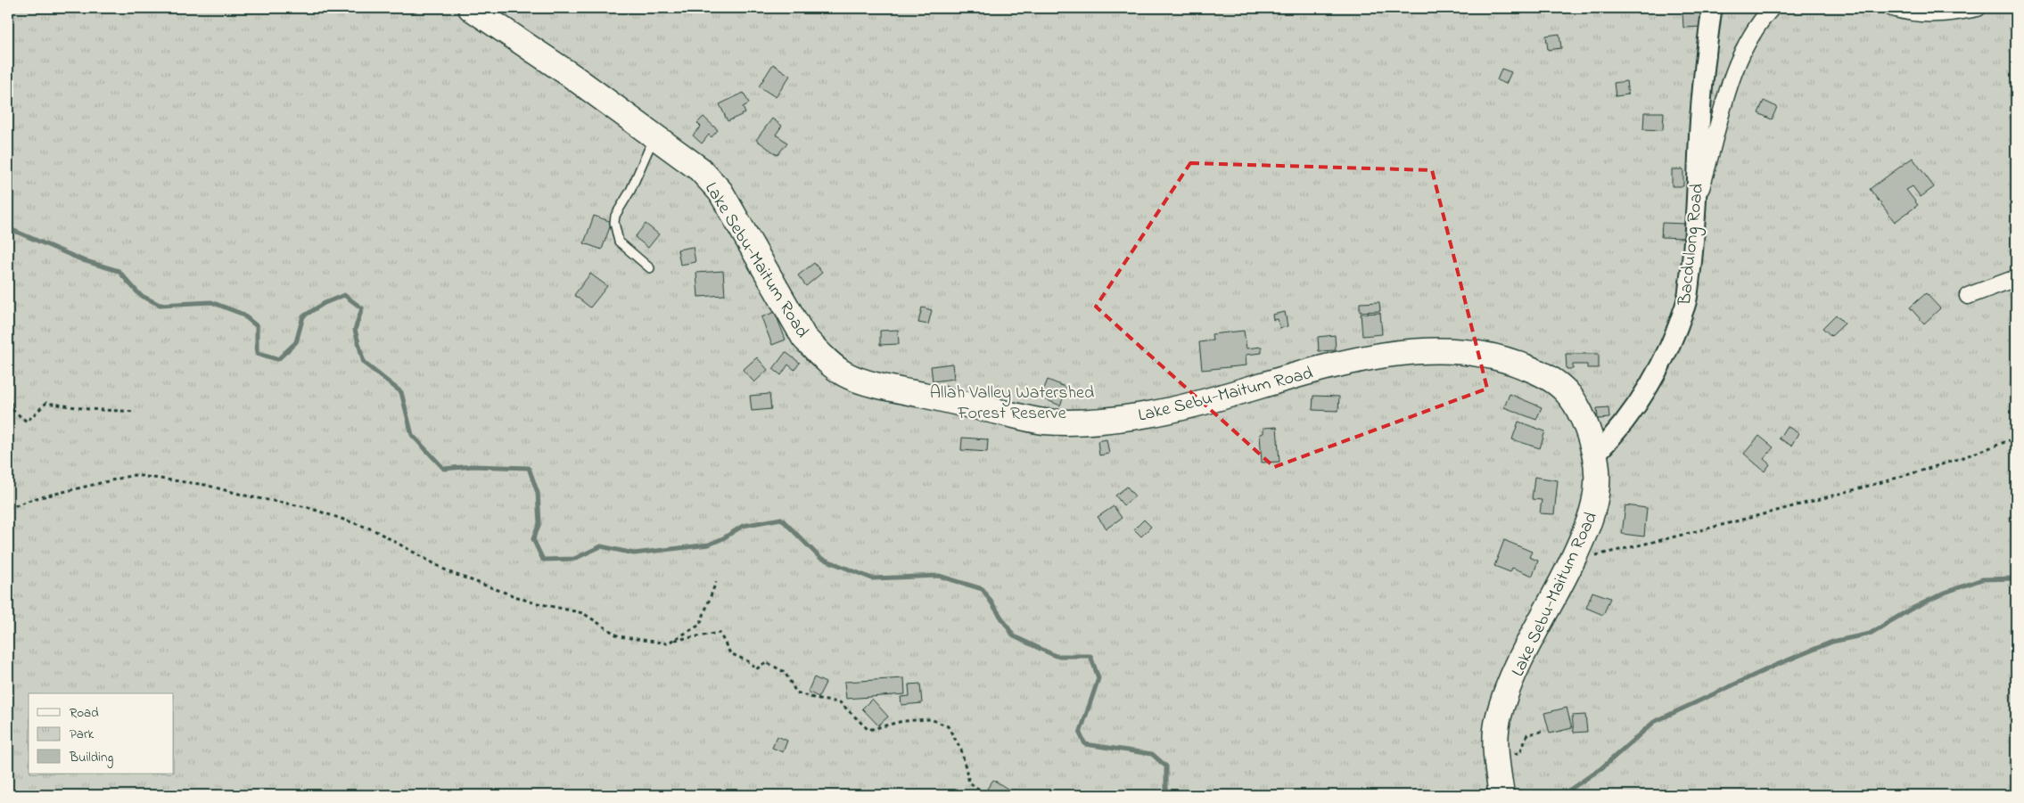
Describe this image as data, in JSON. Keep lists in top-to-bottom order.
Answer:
{
  "streets": {
    "main road": ["Lake Sebu-Maitum Road"],
    "street": ["Bacdulong Road"]
  },
  "crossings": [
    ["Bacdulong Road", "Lake Sebu-Maitum Road"]
  ],
  "parks": ["Allah Valley Watershed Forest Reserve"],
  "legend": ["Road", "Park", "Building"]
}
